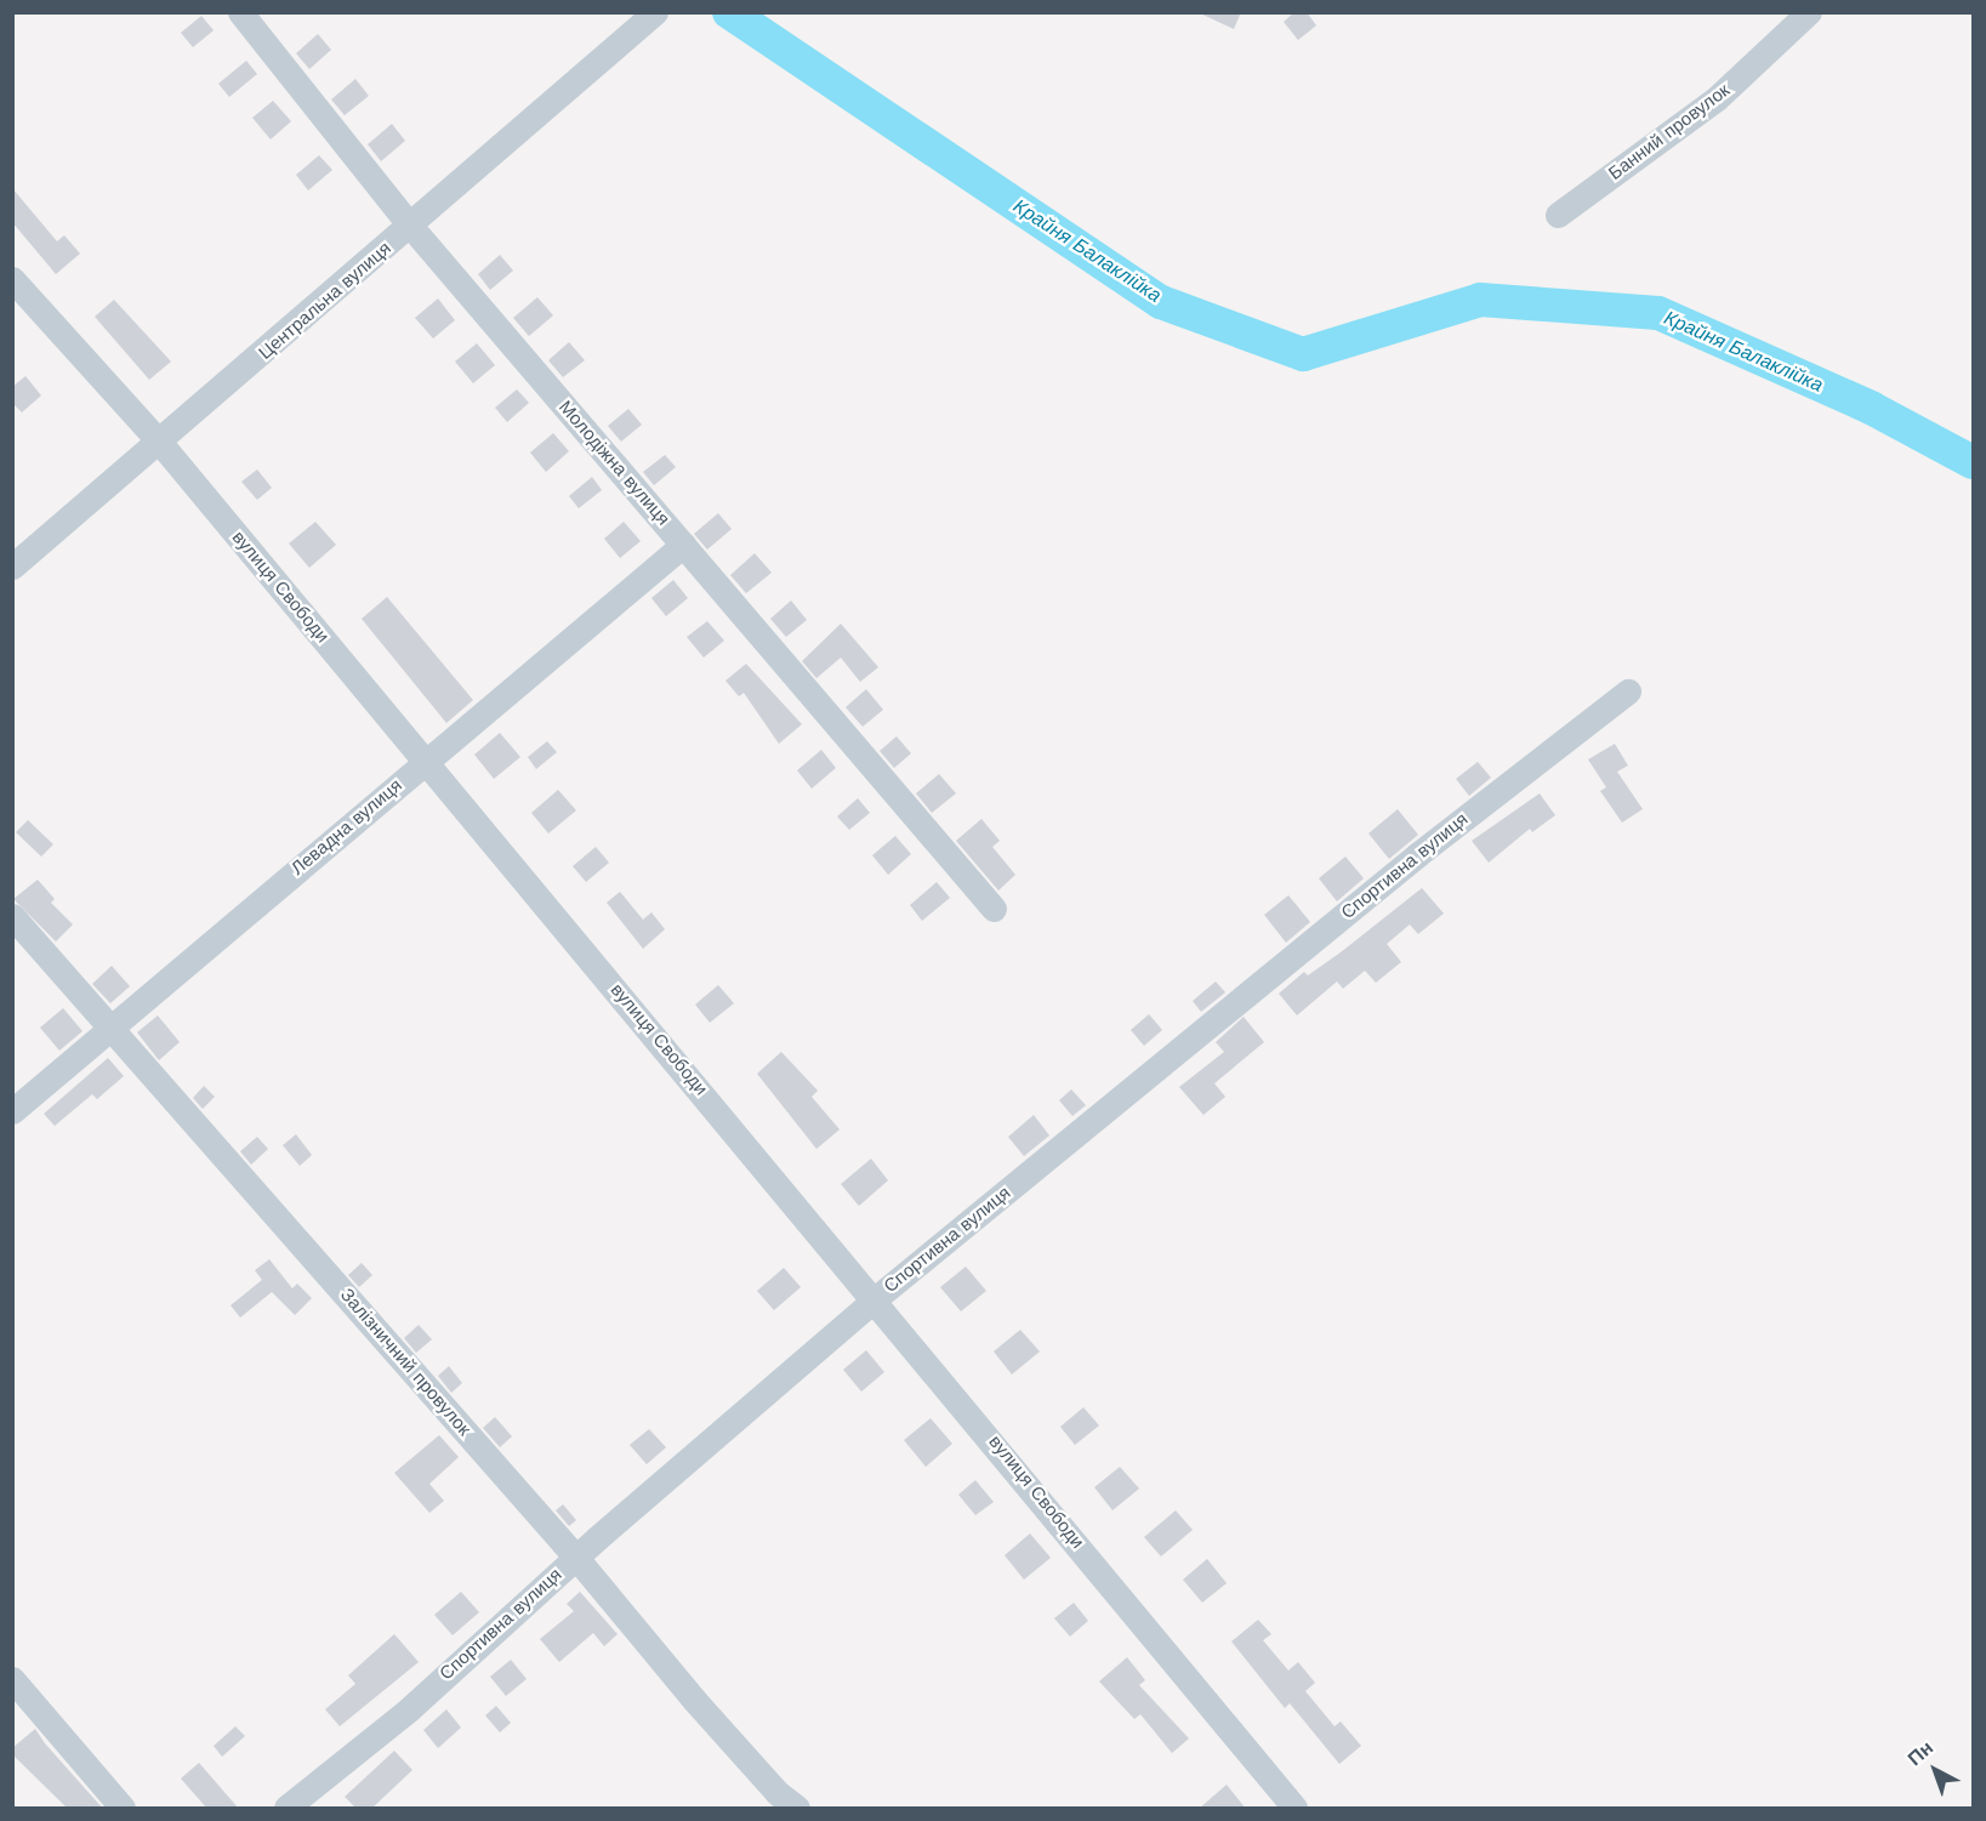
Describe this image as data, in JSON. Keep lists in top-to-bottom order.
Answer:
{
  "streets": {
    "street": [
      "Банний провулок",
      "Центральна вулиця",
      "Молодіжна вулиця",
      "вулиця Свободи",
      "Левадна вулиця",
      "Спортивна вулиця",
      "Залізничний провулок"
    ]
  },
  "crossings": [
    ["Центральна вулиця", "Молодіжна вулиця"],
    ["Центральна вулиця", "вулиця Свободи"],
    ["Молодіжна вулиця", "Левадна вулиця"],
    ["вулиця Свободи", "Левадна вулиця"],
    ["вулиця Свободи", "Спортивна вулиця"],
    ["Левадна вулиця", "Залізничний провулок"],
    ["Спортивна вулиця", "Залізничний провулок"]
  ],
  "water": ["Крайня Балаклійка"],
  "north": "top left"
}
